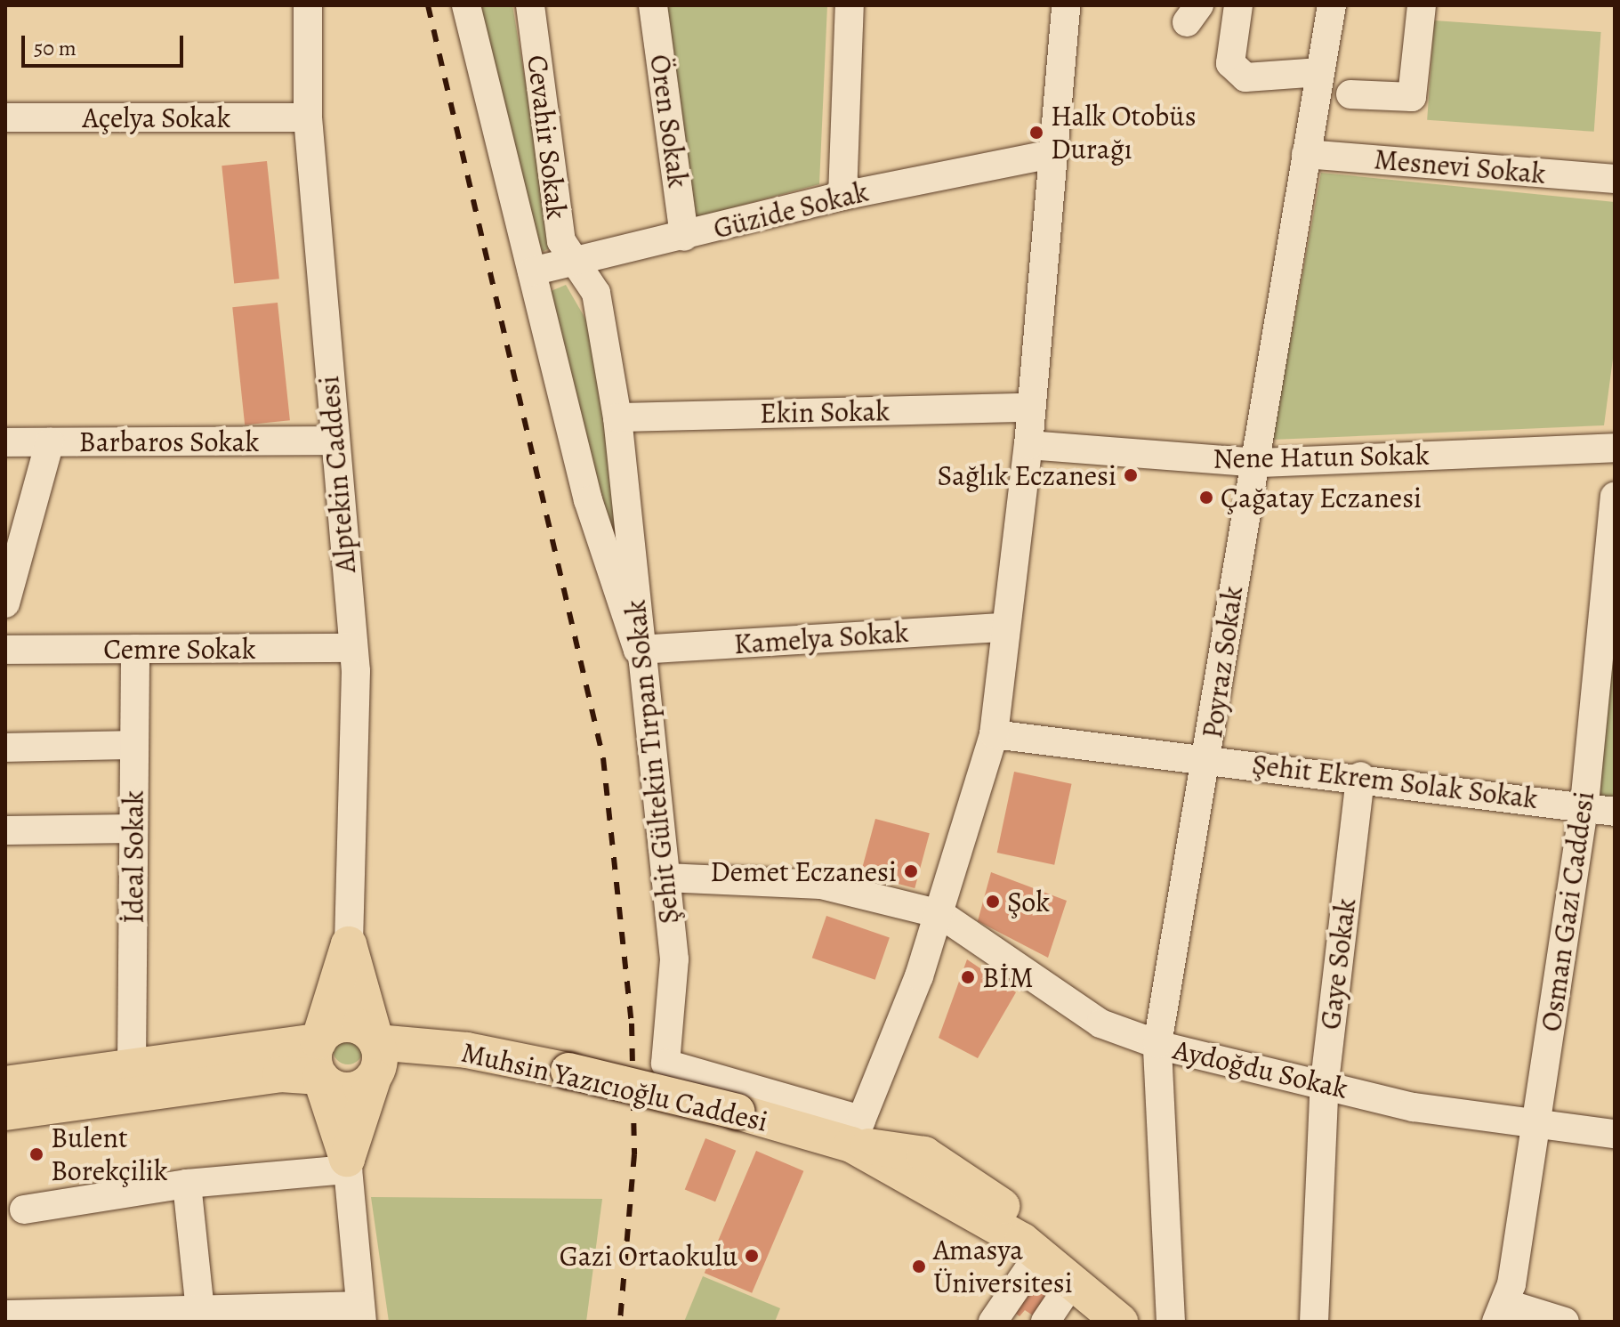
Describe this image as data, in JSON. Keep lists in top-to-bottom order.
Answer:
{
  "streets": {
    "main road": ["Muhsin Yazıcıoğlu Caddesi"],
    "street": [
      "Açelya Sokak",
      "Ören Sokak",
      "Cevahir Sokak",
      "Mesnevi Sokak",
      "Güzide Sokak",
      "Ekin Sokak",
      "Barbaros Sokak",
      "Nene Hatun Sokak",
      "Alptekin Caddesi",
      "Kamelya Sokak",
      "Cemre Sokak",
      "Poyraz Sokak",
      "Şehit Gültekin Tırpan Sokak",
      "Şehit Ekrem Solak Sokak",
      "İdeal Sokak",
      "Osman Gazi Caddesi",
      "Gaye Sokak",
      "Aydoğdu Sokak"
    ]
  },
  "crossings": [
    ["Açelya Sokak", "Alptekin Caddesi"],
    ["Ören Sokak", "Güzide Sokak"],
    ["Cevahir Sokak", "Güzide Sokak"],
    ["Cevahir Sokak", "Şehit Gültekin Tırpan Sokak"],
    ["Mesnevi Sokak", "Poyraz Sokak"],
    ["Güzide Sokak", "Şehit Gültekin Tırpan Sokak"],
    ["Ekin Sokak", "Şehit Gültekin Tırpan Sokak"],
    ["Barbaros Sokak", "Alptekin Caddesi"],
    ["Nene Hatun Sokak", "Poyraz Sokak"],
    ["Alptekin Caddesi", "Cemre Sokak"],
    ["Kamelya Sokak", "Şehit Gültekin Tırpan Sokak"],
    ["Cemre Sokak", "İdeal Sokak"],
    ["Poyraz Sokak", "Şehit Ekrem Solak Sokak"],
    ["Poyraz Sokak", "Aydoğdu Sokak"],
    ["Şehit Gültekin Tırpan Sokak", "Muhsin Yazıcıoğlu Caddesi"],
    ["Şehit Ekrem Solak Sokak", "Osman Gazi Caddesi"],
    ["Şehit Ekrem Solak Sokak", "Gaye Sokak"],
    ["Osman Gazi Caddesi", "Aydoğdu Sokak"],
    ["Gaye Sokak", "Aydoğdu Sokak"]
  ],
  "places": [
    "Halk Otobüs Durağı",
    "Sağlık Eczanesi",
    "Çağatay Eczanesi",
    "Demet Eczanesi",
    "Şok",
    "BİM",
    "Bulent Borekçilik",
    "Gazi Ortaokulu",
    "Amasya Üniversitesi"
  ],
  "scale_bar": "50 m"
}
